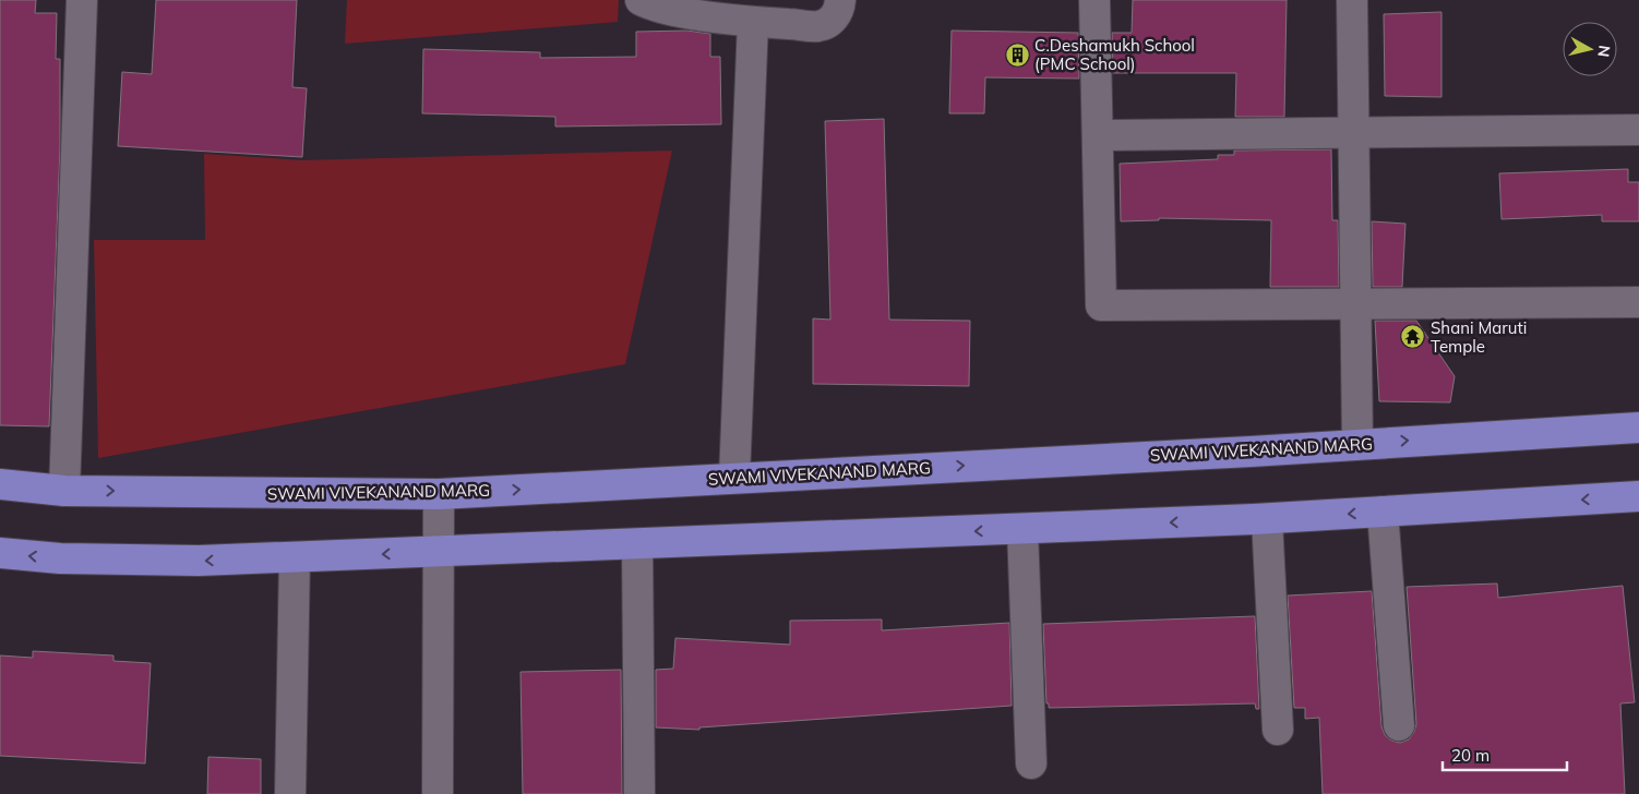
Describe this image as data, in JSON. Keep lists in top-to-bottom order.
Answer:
{
  "streets": {
    "main road": ["SWAMI VIVEKANAND MARG"]
  },
  "places": {
    "building": ["C.Deshamukh School (PMC School)"],
    "temple": ["Shani Maruti Temple"]
  },
  "scale_bar": "20 m",
  "north": "right"
}
